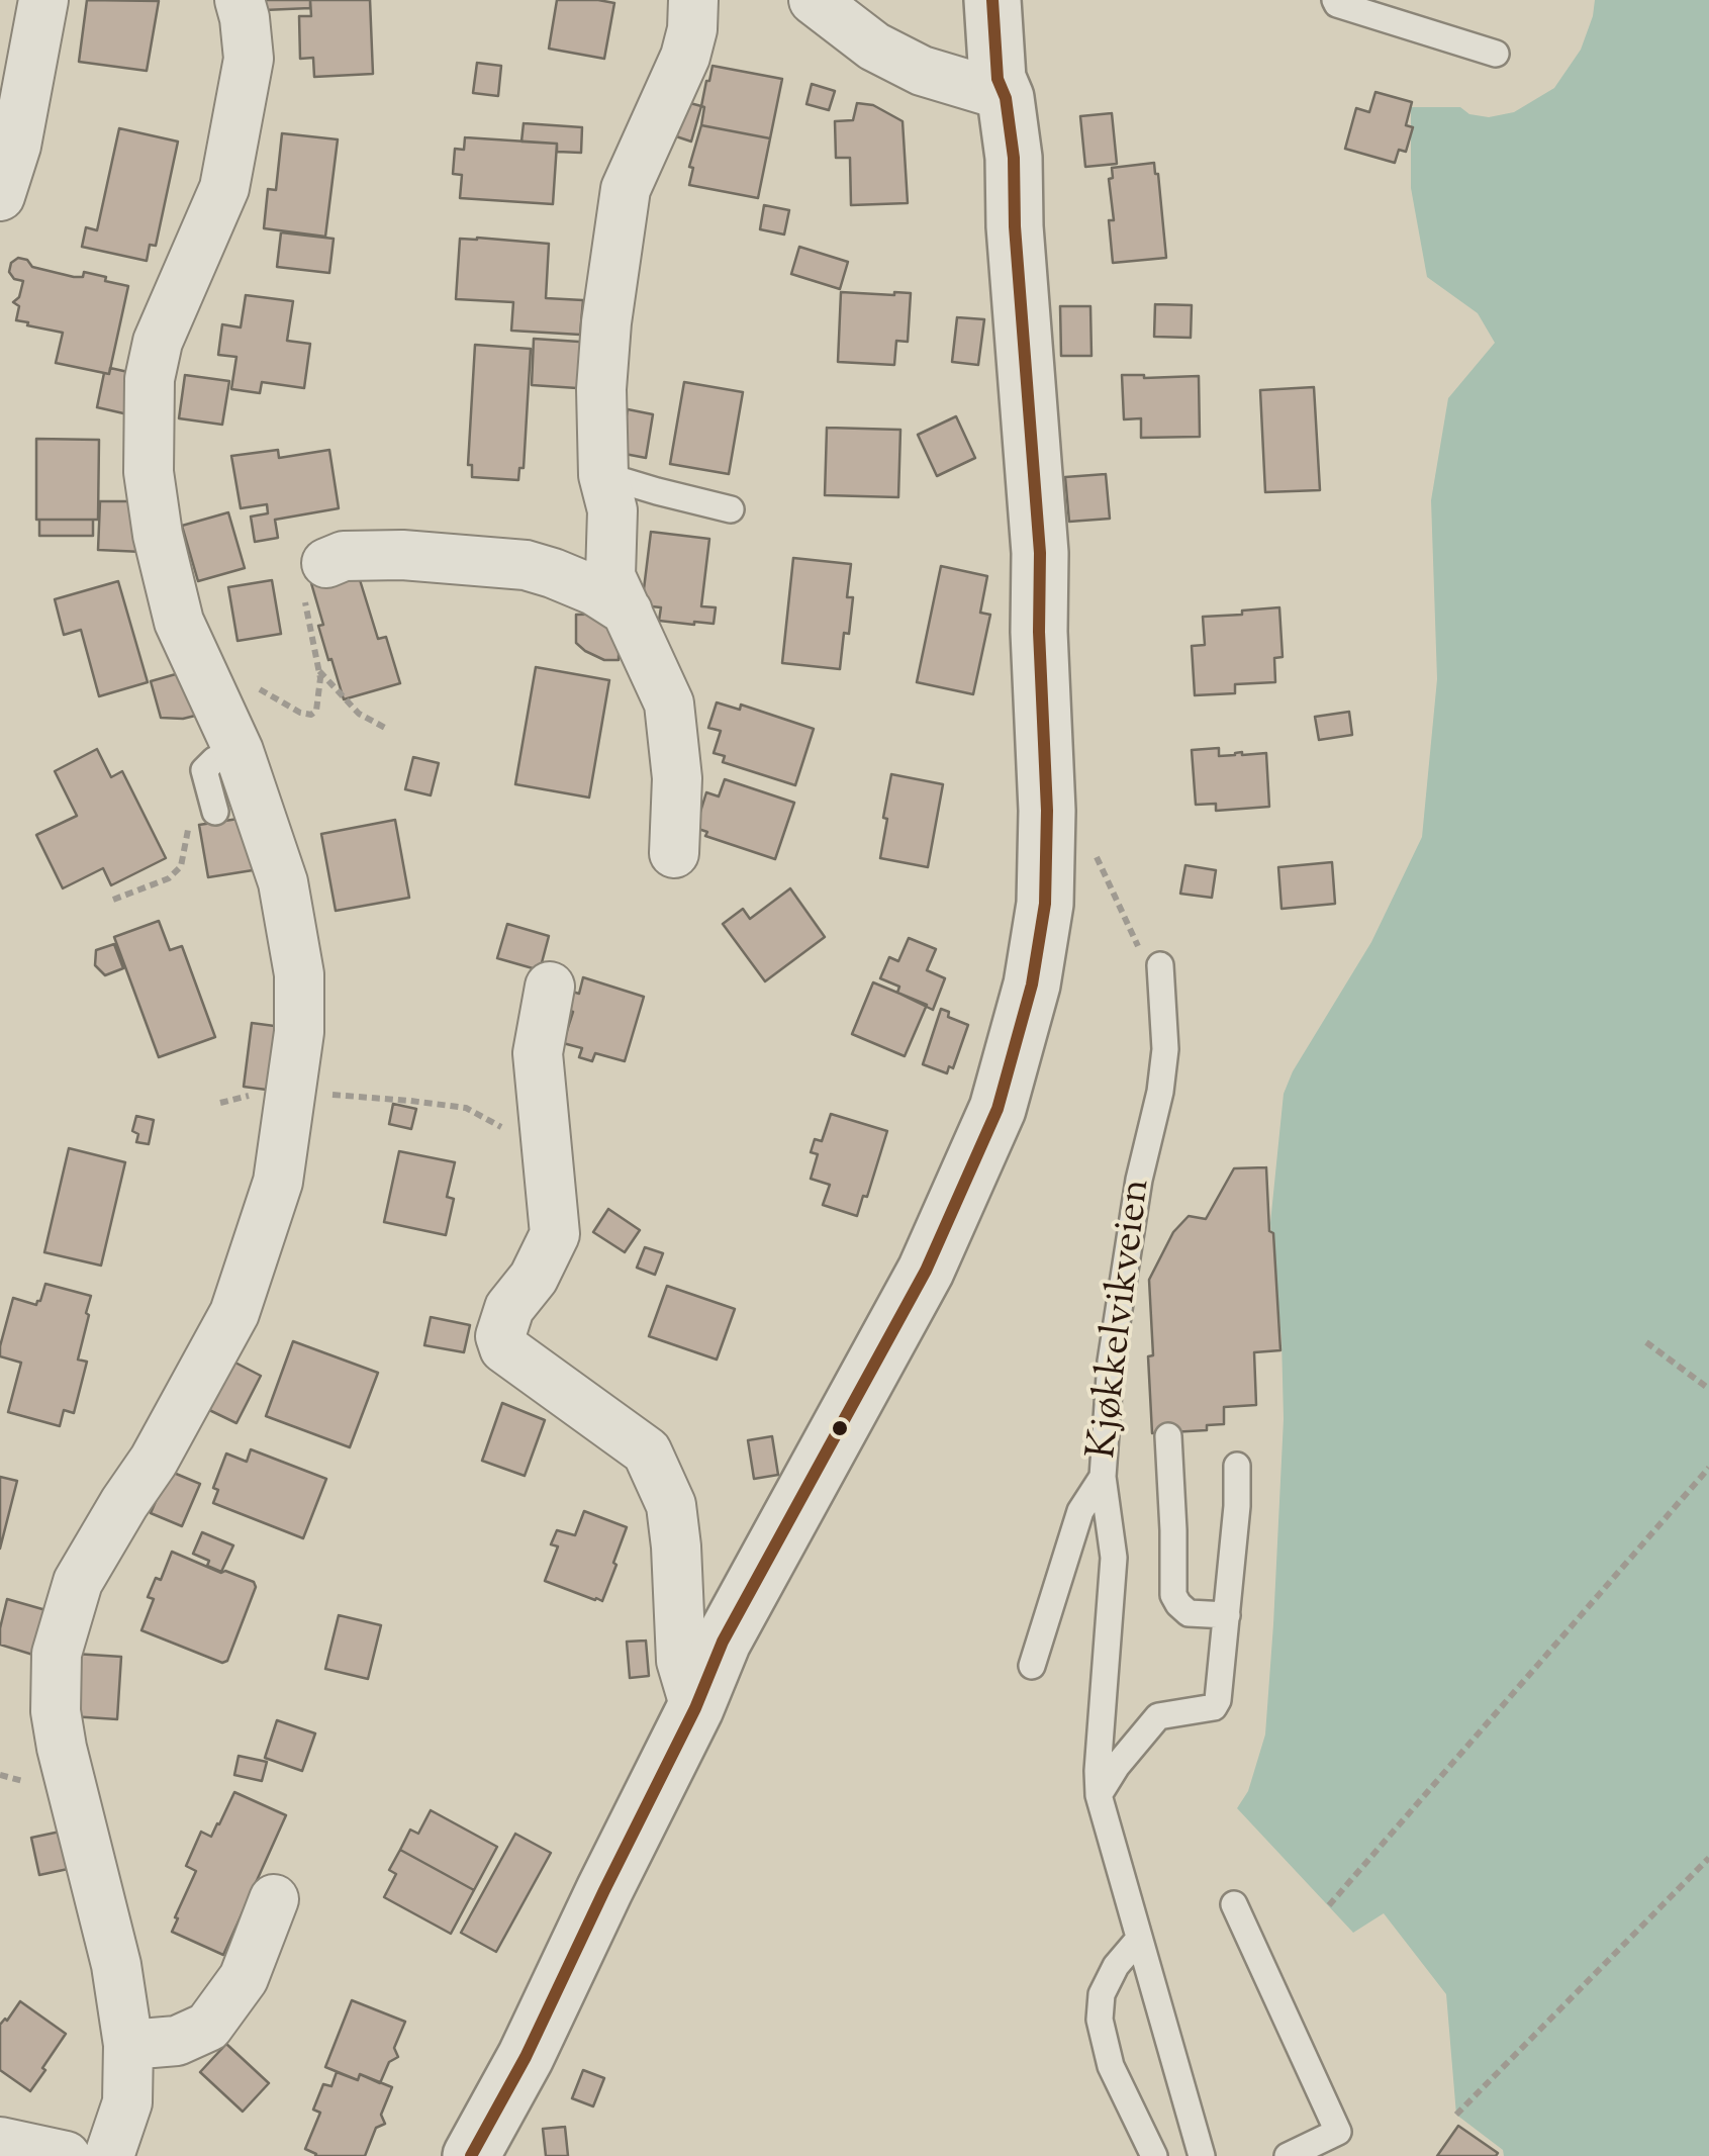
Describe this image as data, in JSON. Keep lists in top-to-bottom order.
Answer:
{
  "streets": {
    "lane": ["Kjøkkelvikveien"]
  }
}
